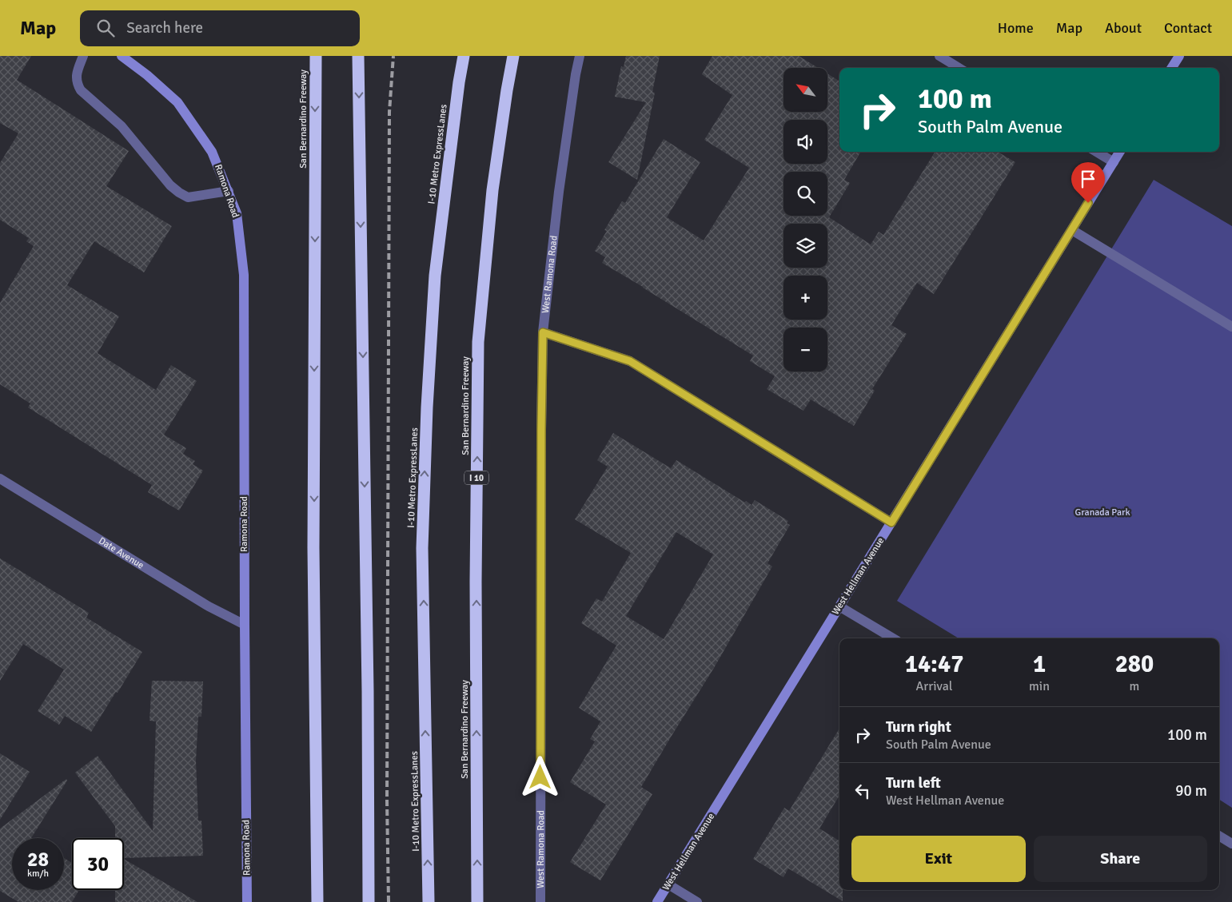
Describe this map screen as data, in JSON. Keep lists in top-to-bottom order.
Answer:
{
  "streets": {
    "highway": ["San Bernardino Freeway", "I-10 Metro ExpressLanes", "I 10"],
    "street": [
      "Ramona Road",
      "West Ramona Road",
      "Date Avenue",
      "West Hellman Avenue"
    ]
  },
  "crossings": [
    ["Ramona Road", "Date Avenue"]
  ],
  "parks": ["Granada Park"],
  "north": "top left",
  "page": {
    "header": "Map",
    "search": "Search here",
    "nav": [
      "Home",
      "Map",
      "About",
      "Contact"
    ],
    "map_buttons": ["+", "−"],
    "turn": ["100 m", "South Palm Avenue"],
    "eta": [
      "14:47",
      "Arrival",
      "1",
      "min",
      "280",
      "m"
    ],
    "list": [
      {
        "name": "Turn right",
        "note": "South Palm Avenue",
        "value": "100 m"
      },
      {
        "name": "Turn left",
        "note": "West Hellman Avenue",
        "value": "90 m"
      }
    ],
    "buttons": ["Exit", "Share"],
    "speed": "28 km/h",
    "limit": "30"
  }
}
